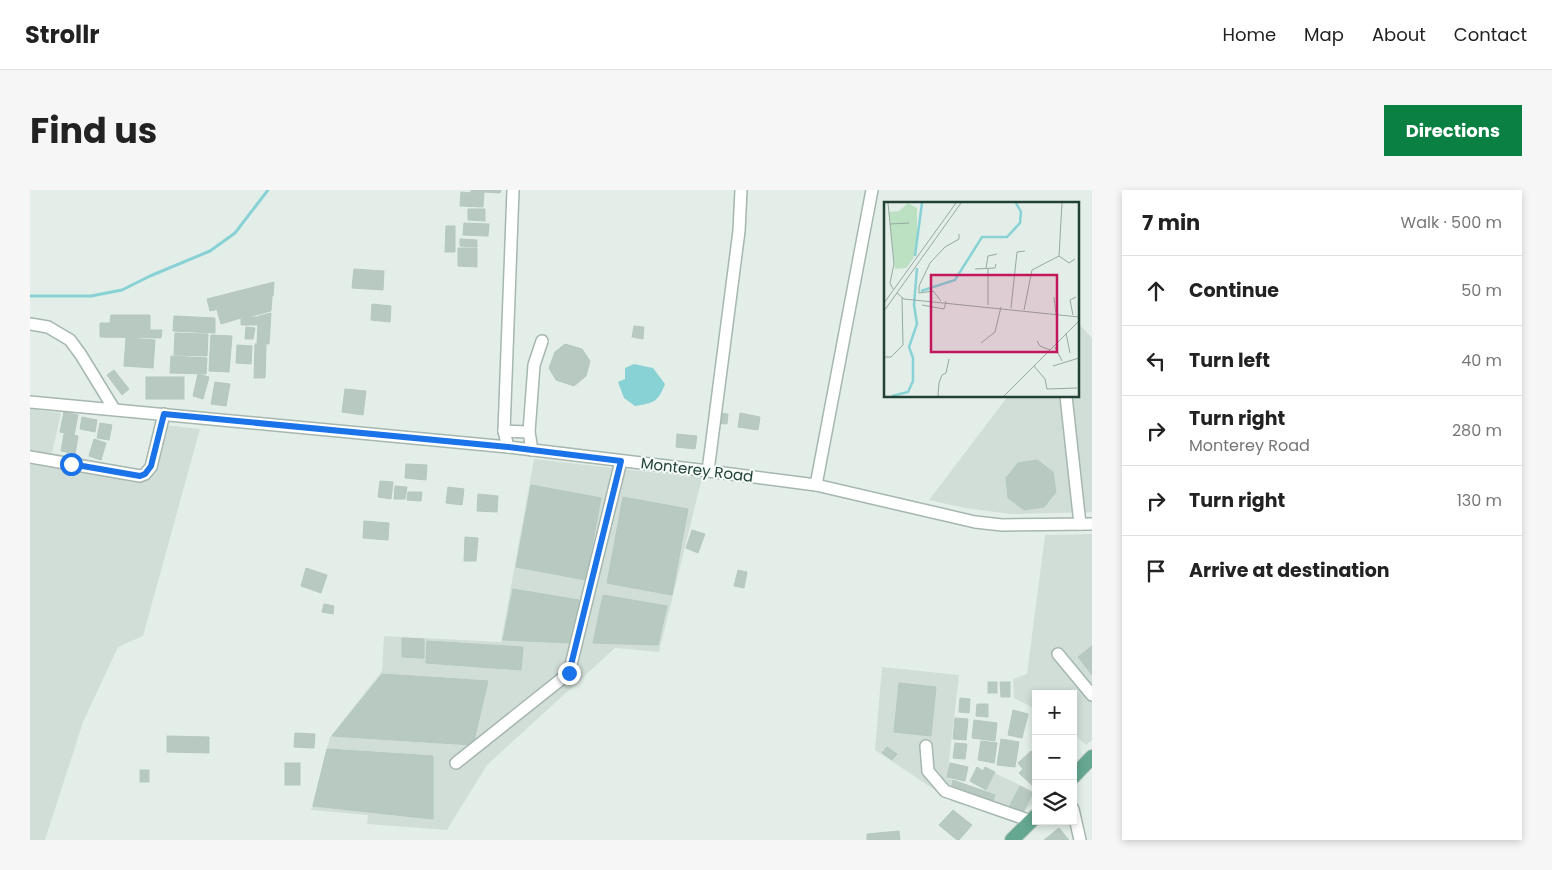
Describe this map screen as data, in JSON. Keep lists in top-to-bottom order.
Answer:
{
  "streets": {
    "street": ["Monterey Road"]
  },
  "page": {
    "header": "Strollr",
    "nav": [
      "Home",
      "Map",
      "About",
      "Contact"
    ],
    "title": "Find us",
    "buttons": "Directions",
    "heading": ["7 min", "Walk · 500 m"],
    "list": [
      ["Continue", "50 m"],
      ["Turn left", "40 m"],
      ["Turn right", "Monterey Road", "280 m"],
      ["Turn right", "130 m"],
      "Arrive at destination"
    ],
    "map_buttons": ["+", "−"]
  }
}
